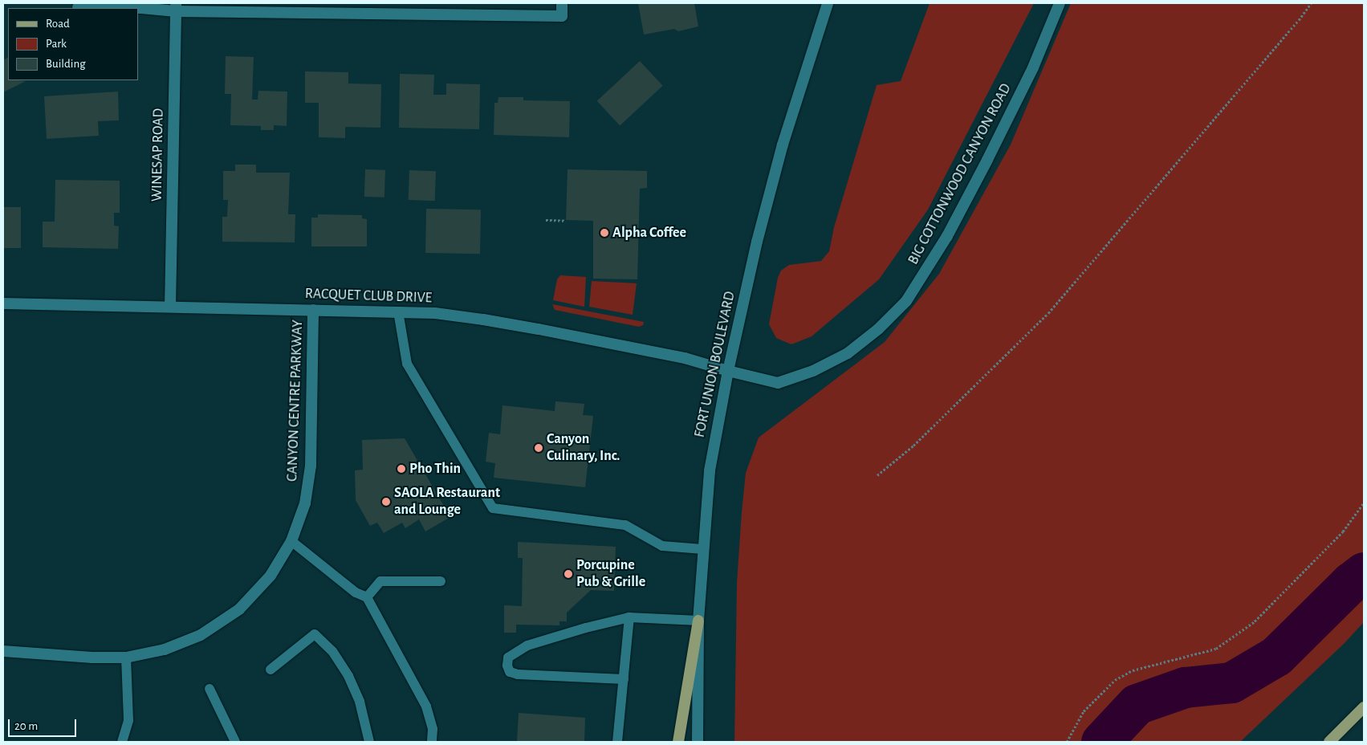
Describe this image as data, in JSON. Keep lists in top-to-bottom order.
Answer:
{
  "streets": {
    "street": [
      "WINESAP ROAD",
      "BIG COTTONWOOD CANYON ROAD",
      "RACQUET CLUB DRIVE",
      "FORT UNION BOULEVARD",
      "CANYON CENTRE PARKWAY"
    ]
  },
  "crossings": [
    ["WINESAP ROAD", "RACQUET CLUB DRIVE"],
    ["BIG COTTONWOOD CANYON ROAD", "RACQUET CLUB DRIVE"],
    ["BIG COTTONWOOD CANYON ROAD", "FORT UNION BOULEVARD"],
    ["RACQUET CLUB DRIVE", "FORT UNION BOULEVARD"],
    ["RACQUET CLUB DRIVE", "CANYON CENTRE PARKWAY"]
  ],
  "places": [
    "Alpha Coffee",
    "Canyon Culinary, Inc.",
    "Pho Thin",
    "SAOLA Restaurant and Lounge",
    "Porcupine Pub & Grille"
  ],
  "legend": ["Road", "Park", "Building"],
  "scale_bar": "20 m"
}
